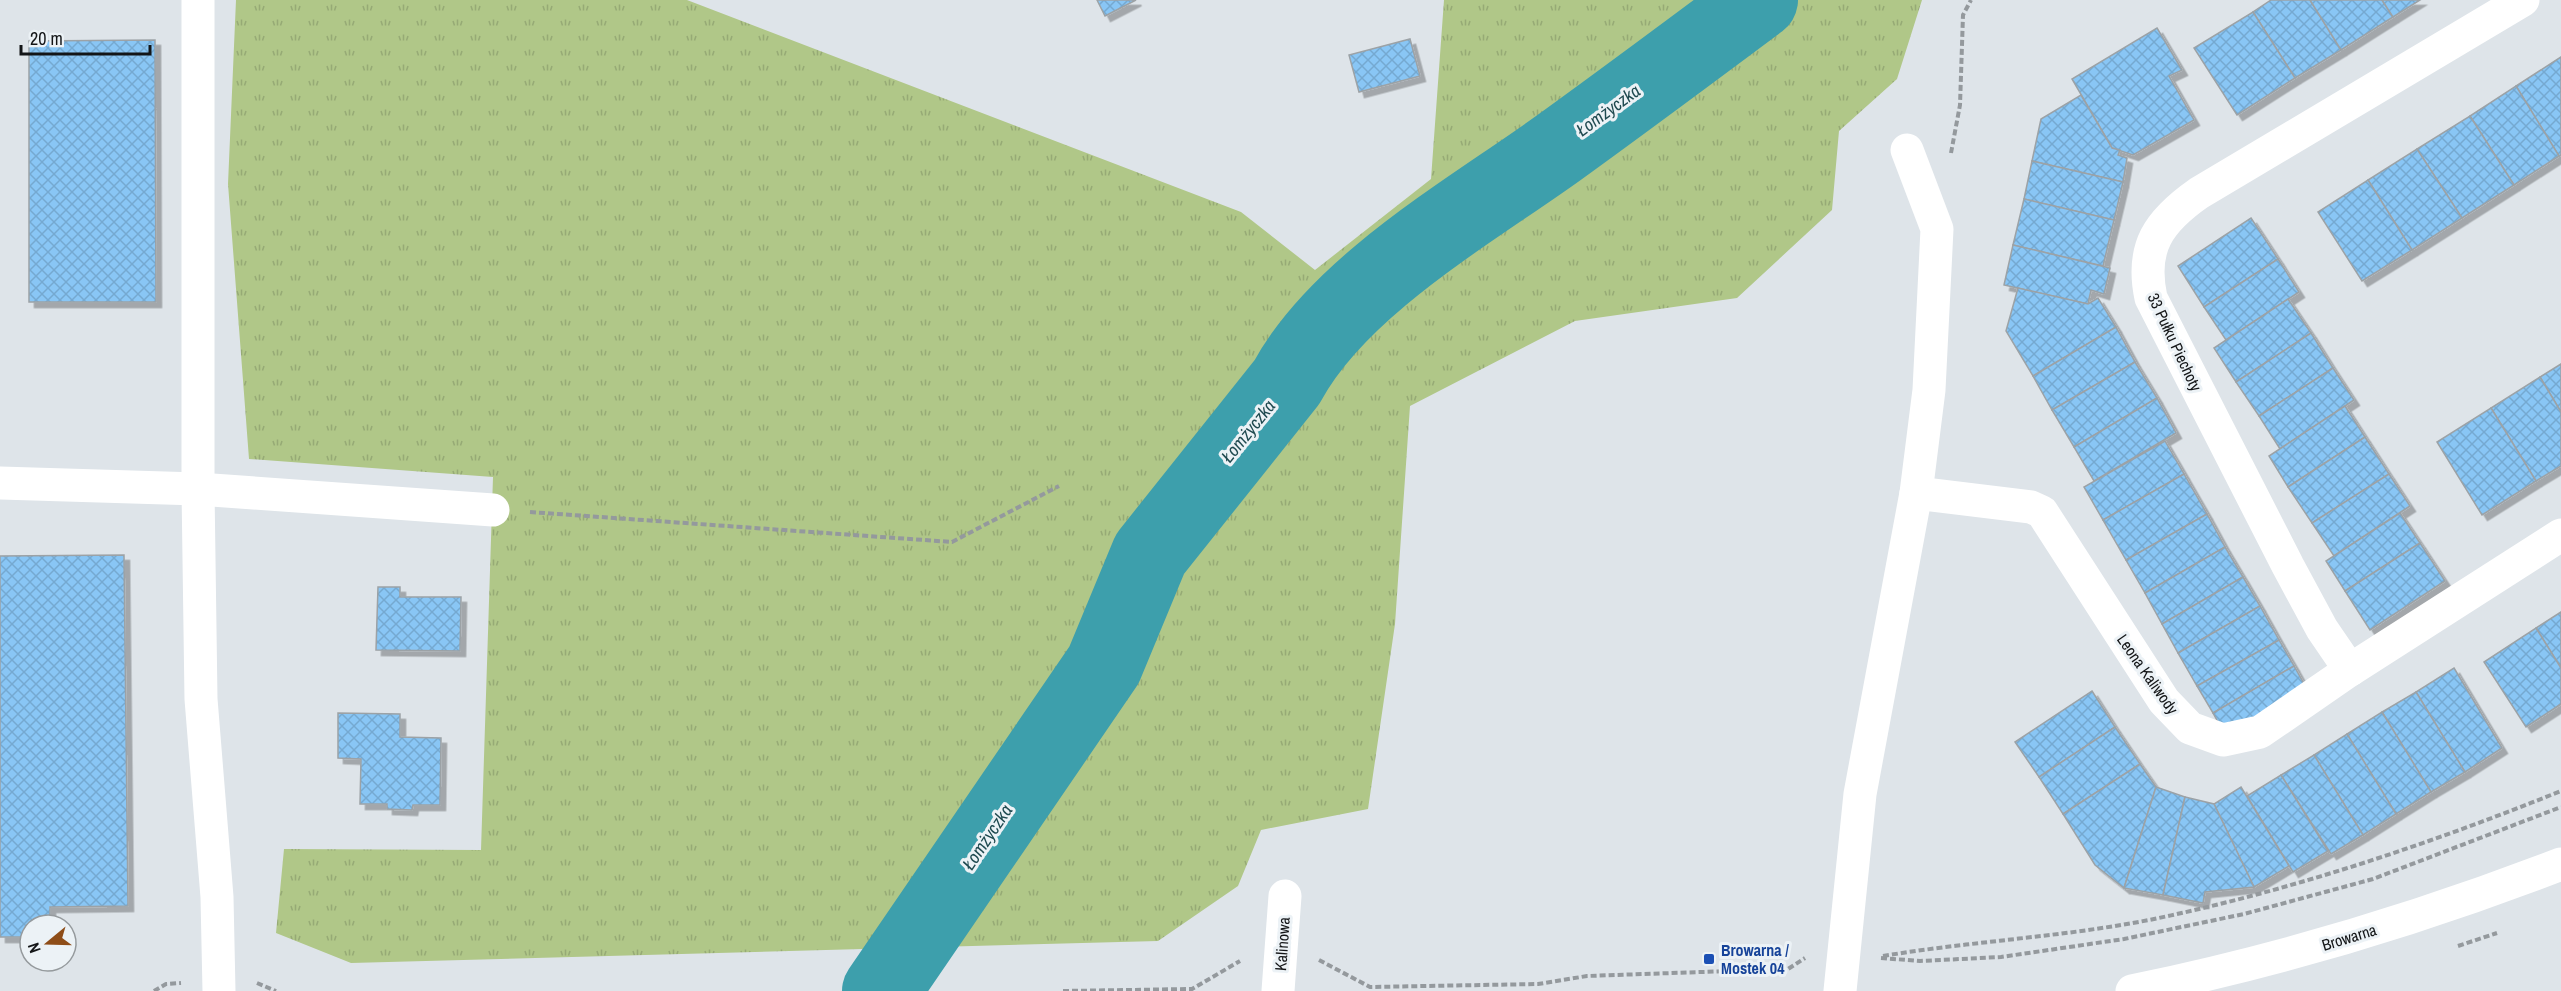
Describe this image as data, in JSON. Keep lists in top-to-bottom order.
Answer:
{
  "streets": {
    "street": [
      "33 Pułku Piechoty",
      "Leona Kaliwody",
      "Browarna",
      "Kalinowa"
    ]
  },
  "crossings": [
    ["33 Pułku Piechoty", "Leona Kaliwody"]
  ],
  "water": ["Łomżyczka"],
  "places": {
    "transit": ["Browarna / Mostek 04"]
  },
  "scale_bar": "20 m",
  "north": "left"
}
